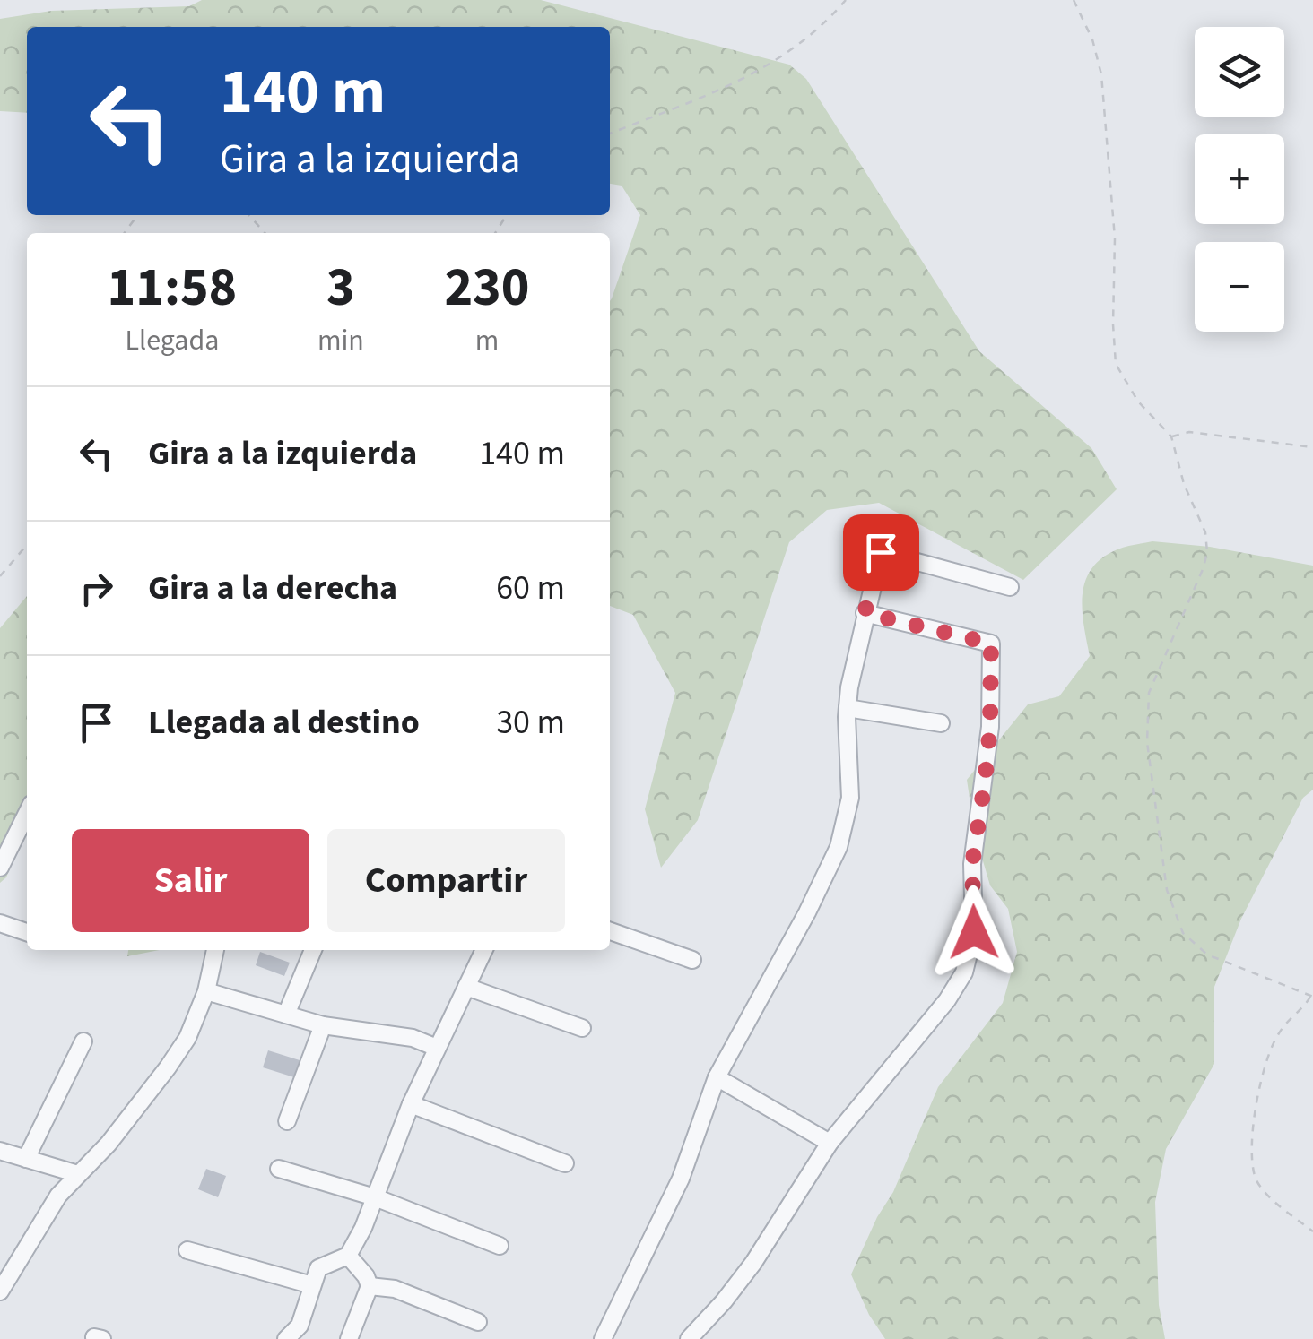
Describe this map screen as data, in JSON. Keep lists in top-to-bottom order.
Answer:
{
  "page": {
    "map_buttons": ["+", "−"],
    "turn": ["140 m", "Gira a la izquierda"],
    "eta": [
      "11:58",
      "Llegada",
      "3",
      "min",
      "230",
      "m"
    ],
    "list": [
      {
        "name": "Gira a la izquierda",
        "value": "140 m"
      },
      {
        "name": "Gira a la derecha",
        "value": "60 m"
      },
      {
        "name": "Llegada al destino",
        "value": "30 m"
      }
    ],
    "buttons": ["Salir", "Compartir"]
  }
}
